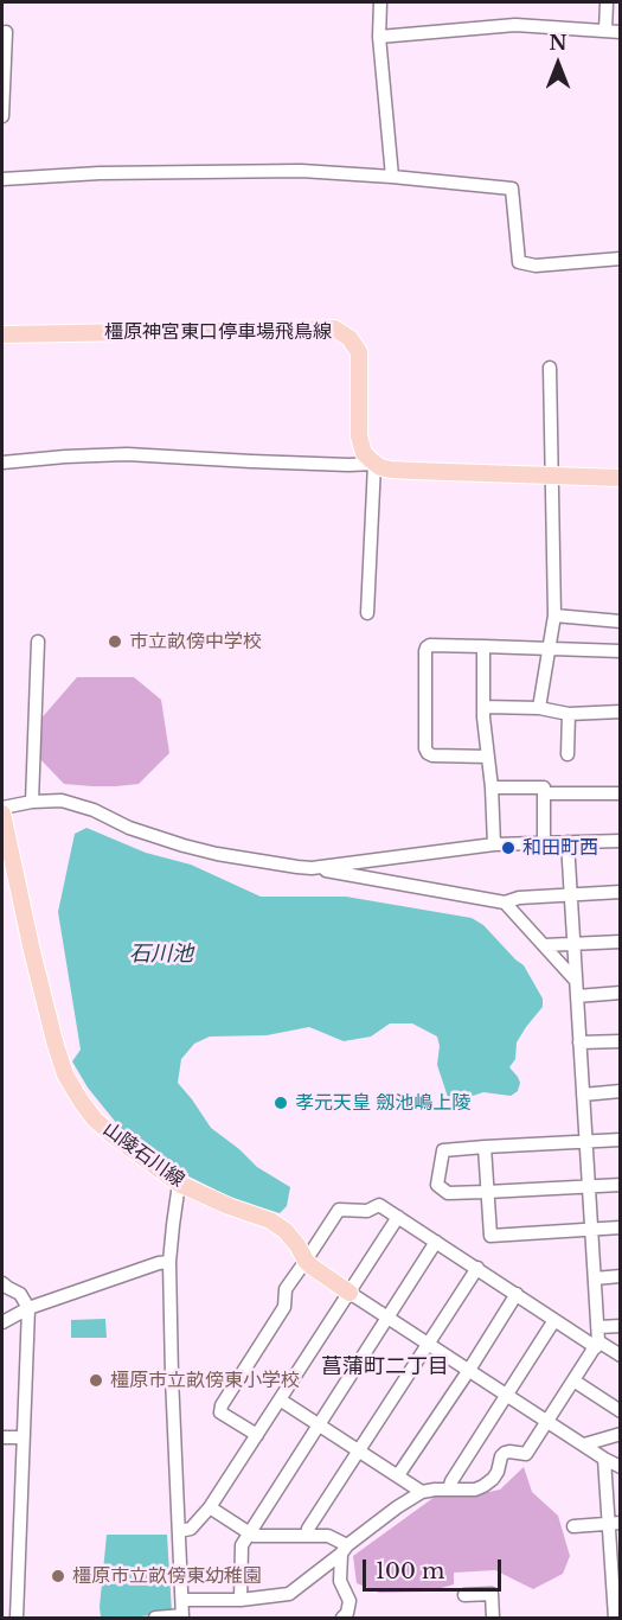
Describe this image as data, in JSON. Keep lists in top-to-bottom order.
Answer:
{
  "streets": {
    "main road": ["橿原神宮東口停車場飛鳥線", "山陵石川線"]
  },
  "districts": ["菖蒲町二丁目"],
  "water": ["石川池"],
  "places": [
    "市立畝傍中学校",
    "和田町西",
    "孝元天皇 劔池嶋上陵",
    "橿原市立畝傍東小学校",
    "橿原市立畝傍東幼稚園"
  ],
  "scale_bar": "100 m",
  "north": "top"
}
